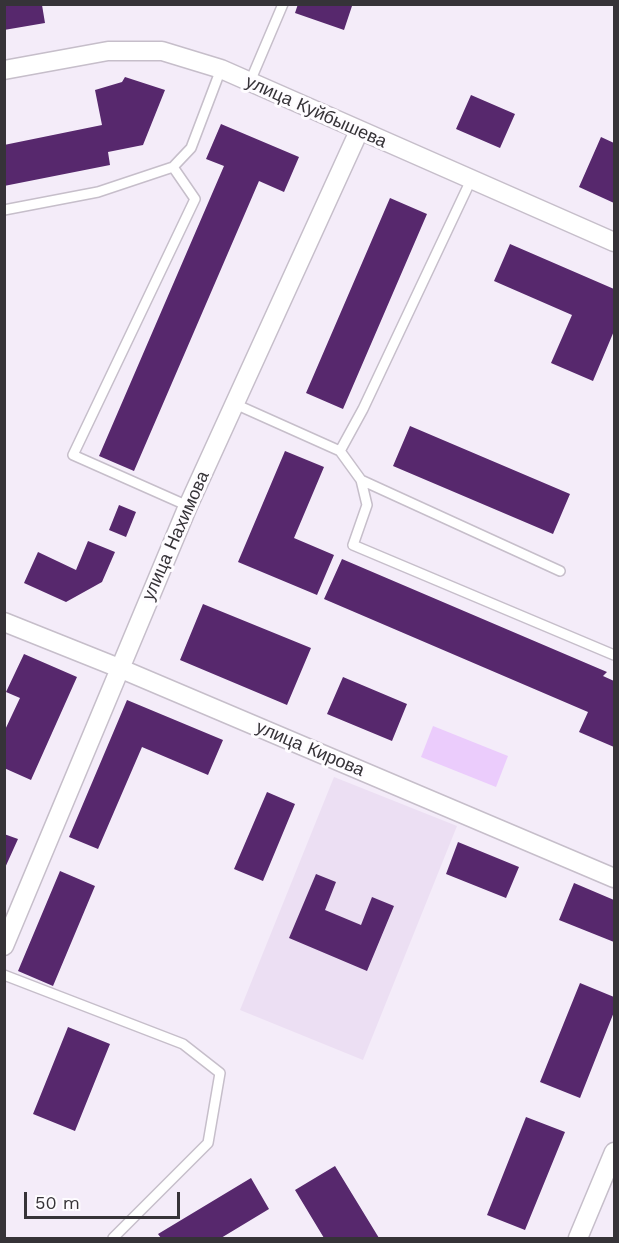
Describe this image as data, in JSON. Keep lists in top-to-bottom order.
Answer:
{
  "streets": {
    "street": ["улица Куйбышева", "улица Нахимова", "улица Кирова"]
  },
  "crossings": [
    ["улица Куйбышева", "улица Нахимова"],
    ["улица Нахимова", "улица Кирова"]
  ],
  "scale_bar": "50 m"
}
